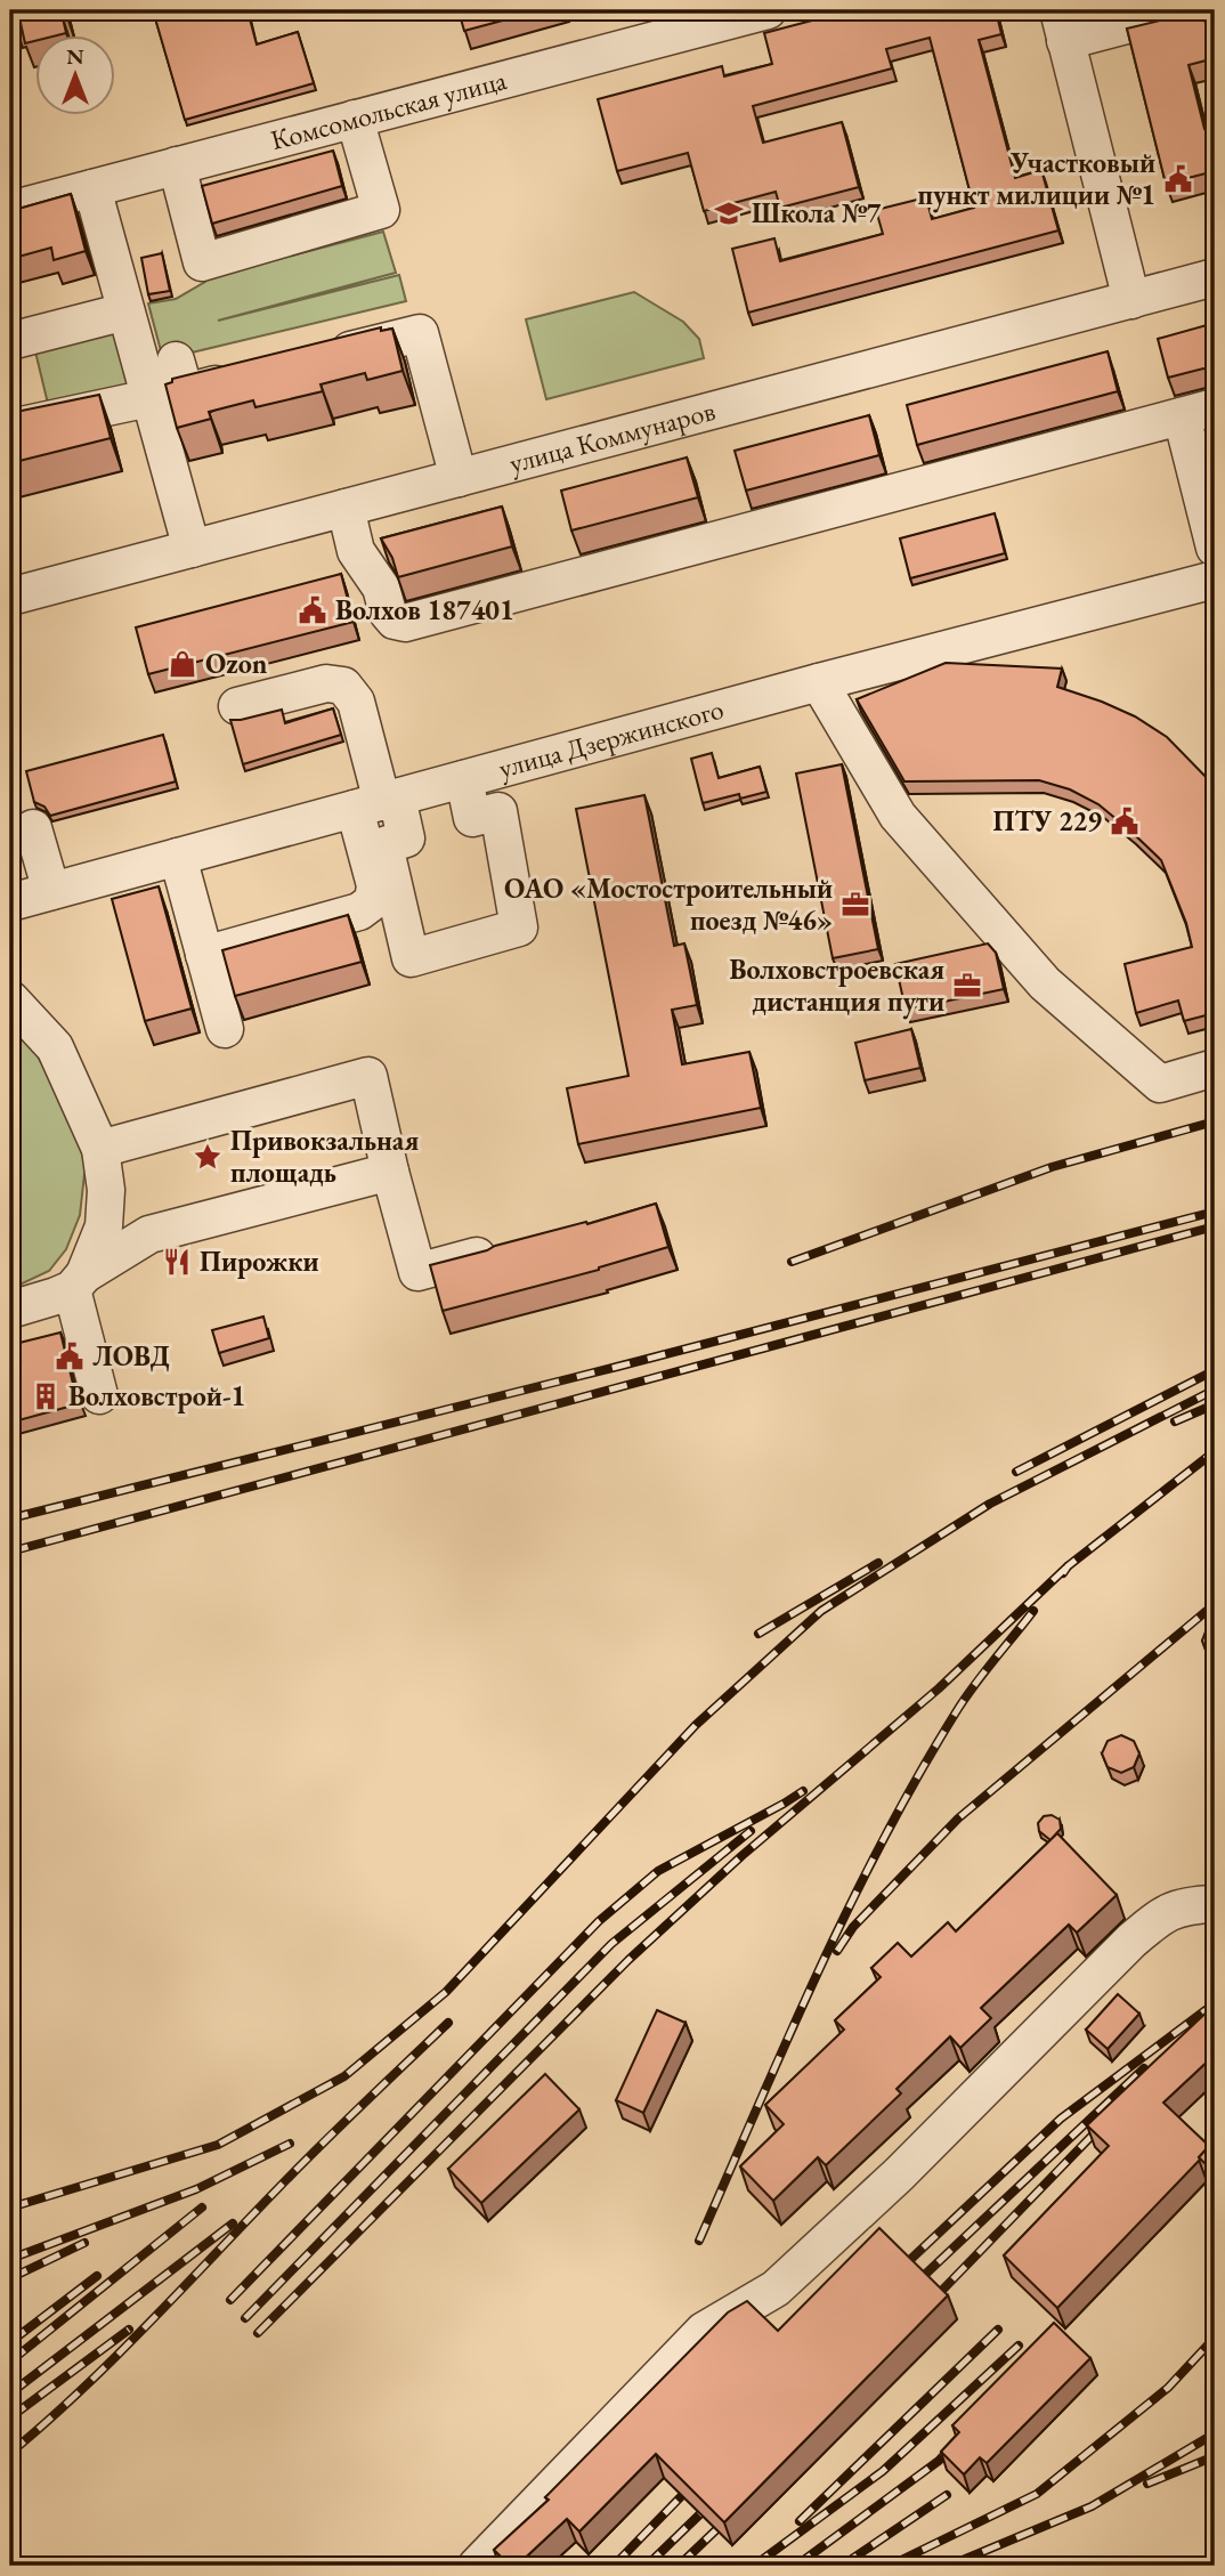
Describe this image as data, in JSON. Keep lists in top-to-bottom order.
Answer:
{
  "streets": {
    "street": ["Комсомольская улица", "улица Коммунаров", "улица Дзержинского"]
  },
  "places": {
    "public building": [
      "Участковый пункт милиции №1",
      "Волхов 187401",
      "ПТУ 229",
      "ЛОВД"
    ],
    "school or university": ["Школа №7"],
    "shop": ["Ozon"],
    "office": ["ОАО «Мостостроительный поезд №46»", "Волховстроевская дистанция пути"],
    "place": ["Привокзальная площадь"],
    "restaurant": ["Пирожки"],
    "building": ["Волховстрой-1"]
  },
  "north": "top"
}
